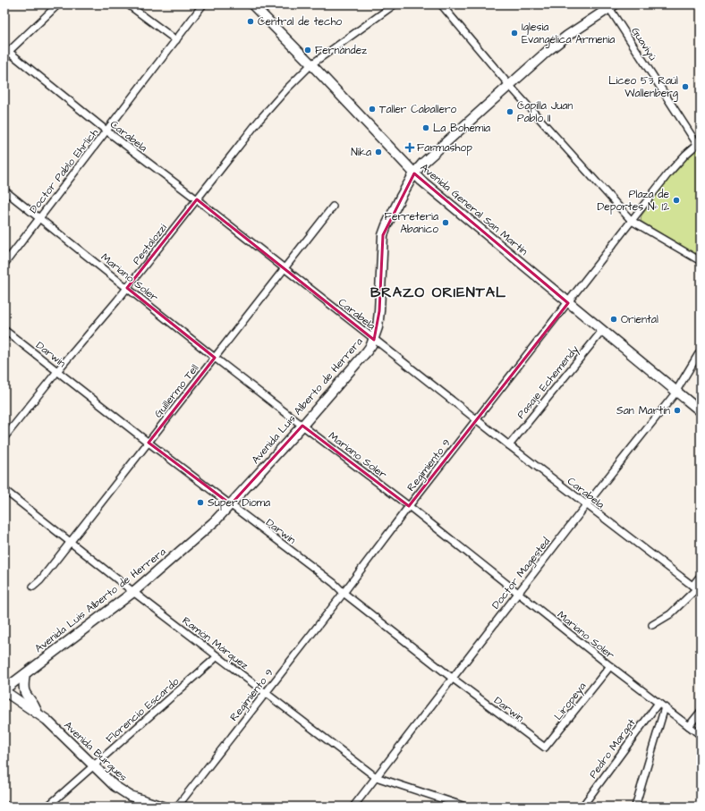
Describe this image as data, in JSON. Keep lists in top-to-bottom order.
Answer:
{
  "streets": {
    "main road": ["Avenida General San Martín", "Avenida Luis Alberto de Herrera", "Avenida Burgues"],
    "street": [
      "Guaviyú",
      "Carabela",
      "Doctor Pablo Ehrlich",
      "Pestalozzi",
      "Mariano Soler",
      "Darwin",
      "Pasaje Echemendy",
      "Guillermo Tell",
      "Regimiento 9",
      "Doctor Magested",
      "Ramón Márquez",
      "Liropeya",
      "Florencio Escardo",
      "Pedro Margat"
    ]
  },
  "crossings": [
    ["Guaviyú", "Avenida Luis Alberto de Herrera"],
    ["Guaviyú", "Regimiento 9"],
    ["Carabela", "Doctor Pablo Ehrlich"],
    ["Carabela", "Pestalozzi"],
    ["Carabela", "Pasaje Echemendy"],
    ["Carabela", "Guillermo Tell"],
    ["Carabela", "Avenida Luis Alberto de Herrera"],
    ["Carabela", "Regimiento 9"],
    ["Carabela", "Doctor Magested"],
    ["Doctor Pablo Ehrlich", "Mariano Soler"],
    ["Avenida General San Martín", "Pestalozzi"],
    ["Avenida General San Martín", "Pasaje Echemendy"],
    ["Avenida General San Martín", "Avenida Luis Alberto de Herrera"],
    ["Avenida General San Martín", "Regimiento 9"],
    ["Avenida General San Martín", "Doctor Magested"],
    ["Pestalozzi", "Mariano Soler"],
    ["Pestalozzi", "Darwin"],
    ["Mariano Soler", "Guillermo Tell"],
    ["Mariano Soler", "Avenida Luis Alberto de Herrera"],
    ["Mariano Soler", "Regimiento 9"],
    ["Mariano Soler", "Doctor Magested"],
    ["Mariano Soler", "Liropeya"],
    ["Mariano Soler", "Pedro Margat"],
    ["Darwin", "Guillermo Tell"],
    ["Darwin", "Avenida Luis Alberto de Herrera"],
    ["Darwin", "Regimiento 9"],
    ["Darwin", "Doctor Magested"],
    ["Darwin", "Liropeya"],
    ["Guillermo Tell", "Ramón Márquez"],
    ["Avenida Luis Alberto de Herrera", "Ramón Márquez"],
    ["Avenida Luis Alberto de Herrera", "Avenida Burgues"],
    ["Regimiento 9", "Ramón Márquez"],
    ["Doctor Magested", "Ramón Márquez"],
    ["Ramón Márquez", "Florencio Escardo"],
    ["Florencio Escardo", "Avenida Burgues"]
  ],
  "districts": ["BRAZO ORIENTAL"],
  "places": {
    "other": [
      "Central de techo",
      "Iglesia Evangélica Armenia",
      "Fernández",
      "Liceo 53 Raúl Wallenberg",
      "Taller Caballero",
      "Capilla Juan Pablo II",
      "La Bohemia",
      "Nika",
      "Plaza de Deportes Nº 12",
      "Ferreteria Abanico",
      "Oriental",
      "San Martín",
      "Super Dioma"
    ],
    "health": ["Farmashop"]
  }
}
